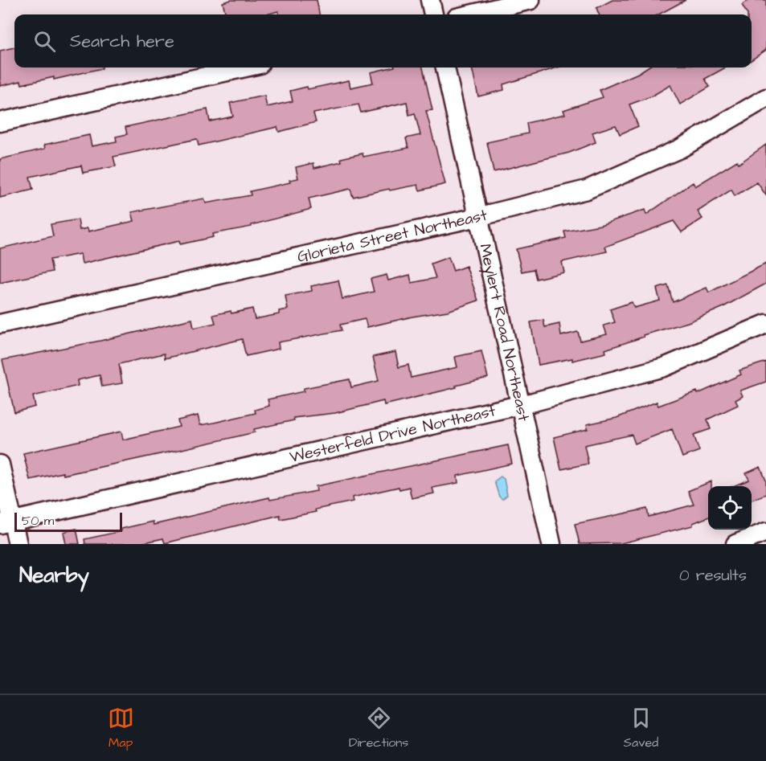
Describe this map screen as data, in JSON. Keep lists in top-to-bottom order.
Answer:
{
  "streets": {
    "street": ["Glorieta Street Northeast", "Meylert Road Northeast", "Westerfeld Drive Northeast"]
  },
  "crossings": [
    ["Glorieta Street Northeast", "Meylert Road Northeast"],
    ["Meylert Road Northeast", "Westerfeld Drive Northeast"]
  ],
  "scale_bar": "50 m",
  "page": {
    "search": "Search here",
    "scale": "50 m",
    "heading": ["Nearby", "0 results"],
    "nav": ["Map", "Directions", "Saved"]
  }
}
